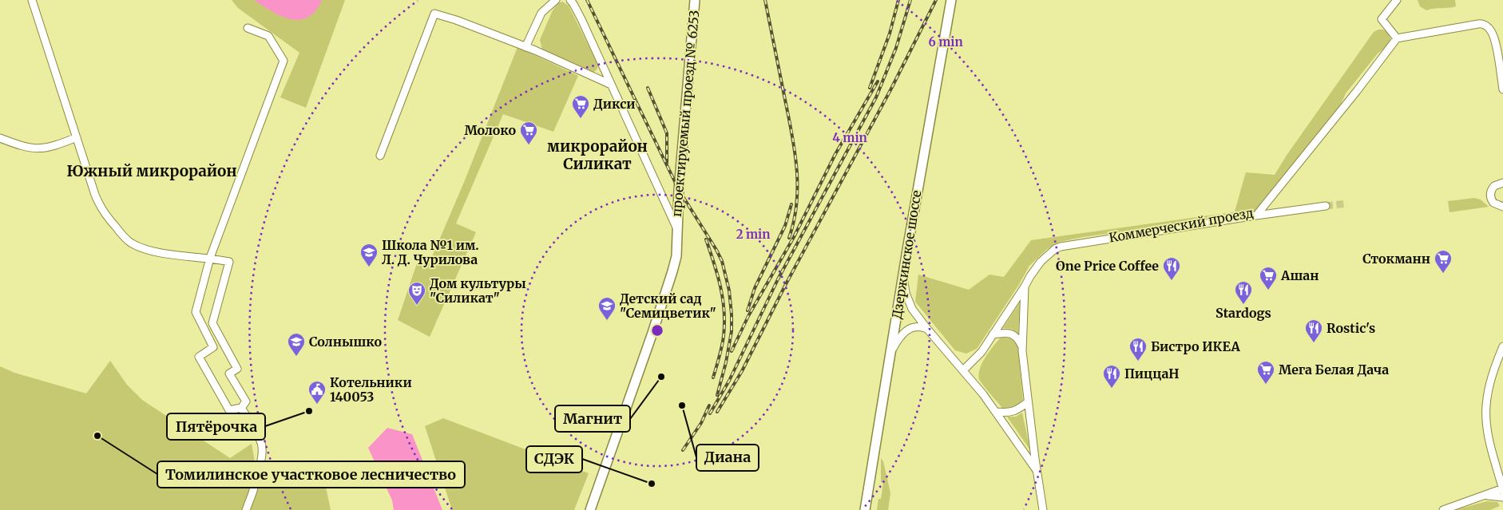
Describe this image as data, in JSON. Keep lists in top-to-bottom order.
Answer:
{
  "streets": {
    "street": ["проектируемый проезд № 6253", "Коммерческий проезд", "Дзержинское шоссе"]
  },
  "districts": ["микрорайон Силикат", "Южный микрорайон"],
  "places": {
    "supermarket": [
      "Дикси",
      "Молоко",
      "Стокманн",
      "Ашан",
      "Мега Белая Дача"
    ],
    "school or university": ["Школа №1 им. Л. Д. Чурилова", "Детский сад \"Семицветик\"", "Солнышко"],
    "restaurant": [
      "One Price Coffee",
      "Stardogs",
      "Rostic's",
      "Бистро ИКЕА",
      "ПиццаН"
    ],
    "theatre": ["Дом культуры \"Силикат\""],
    "other": [
      "Магнит",
      "Диана",
      "Пятёрочка",
      "Томилинское участковое лесничество",
      "СДЭК"
    ],
    "public building": ["Котельники 140053"]
  },
  "rings": ["6 min", "4 min", "2 min"]
}
